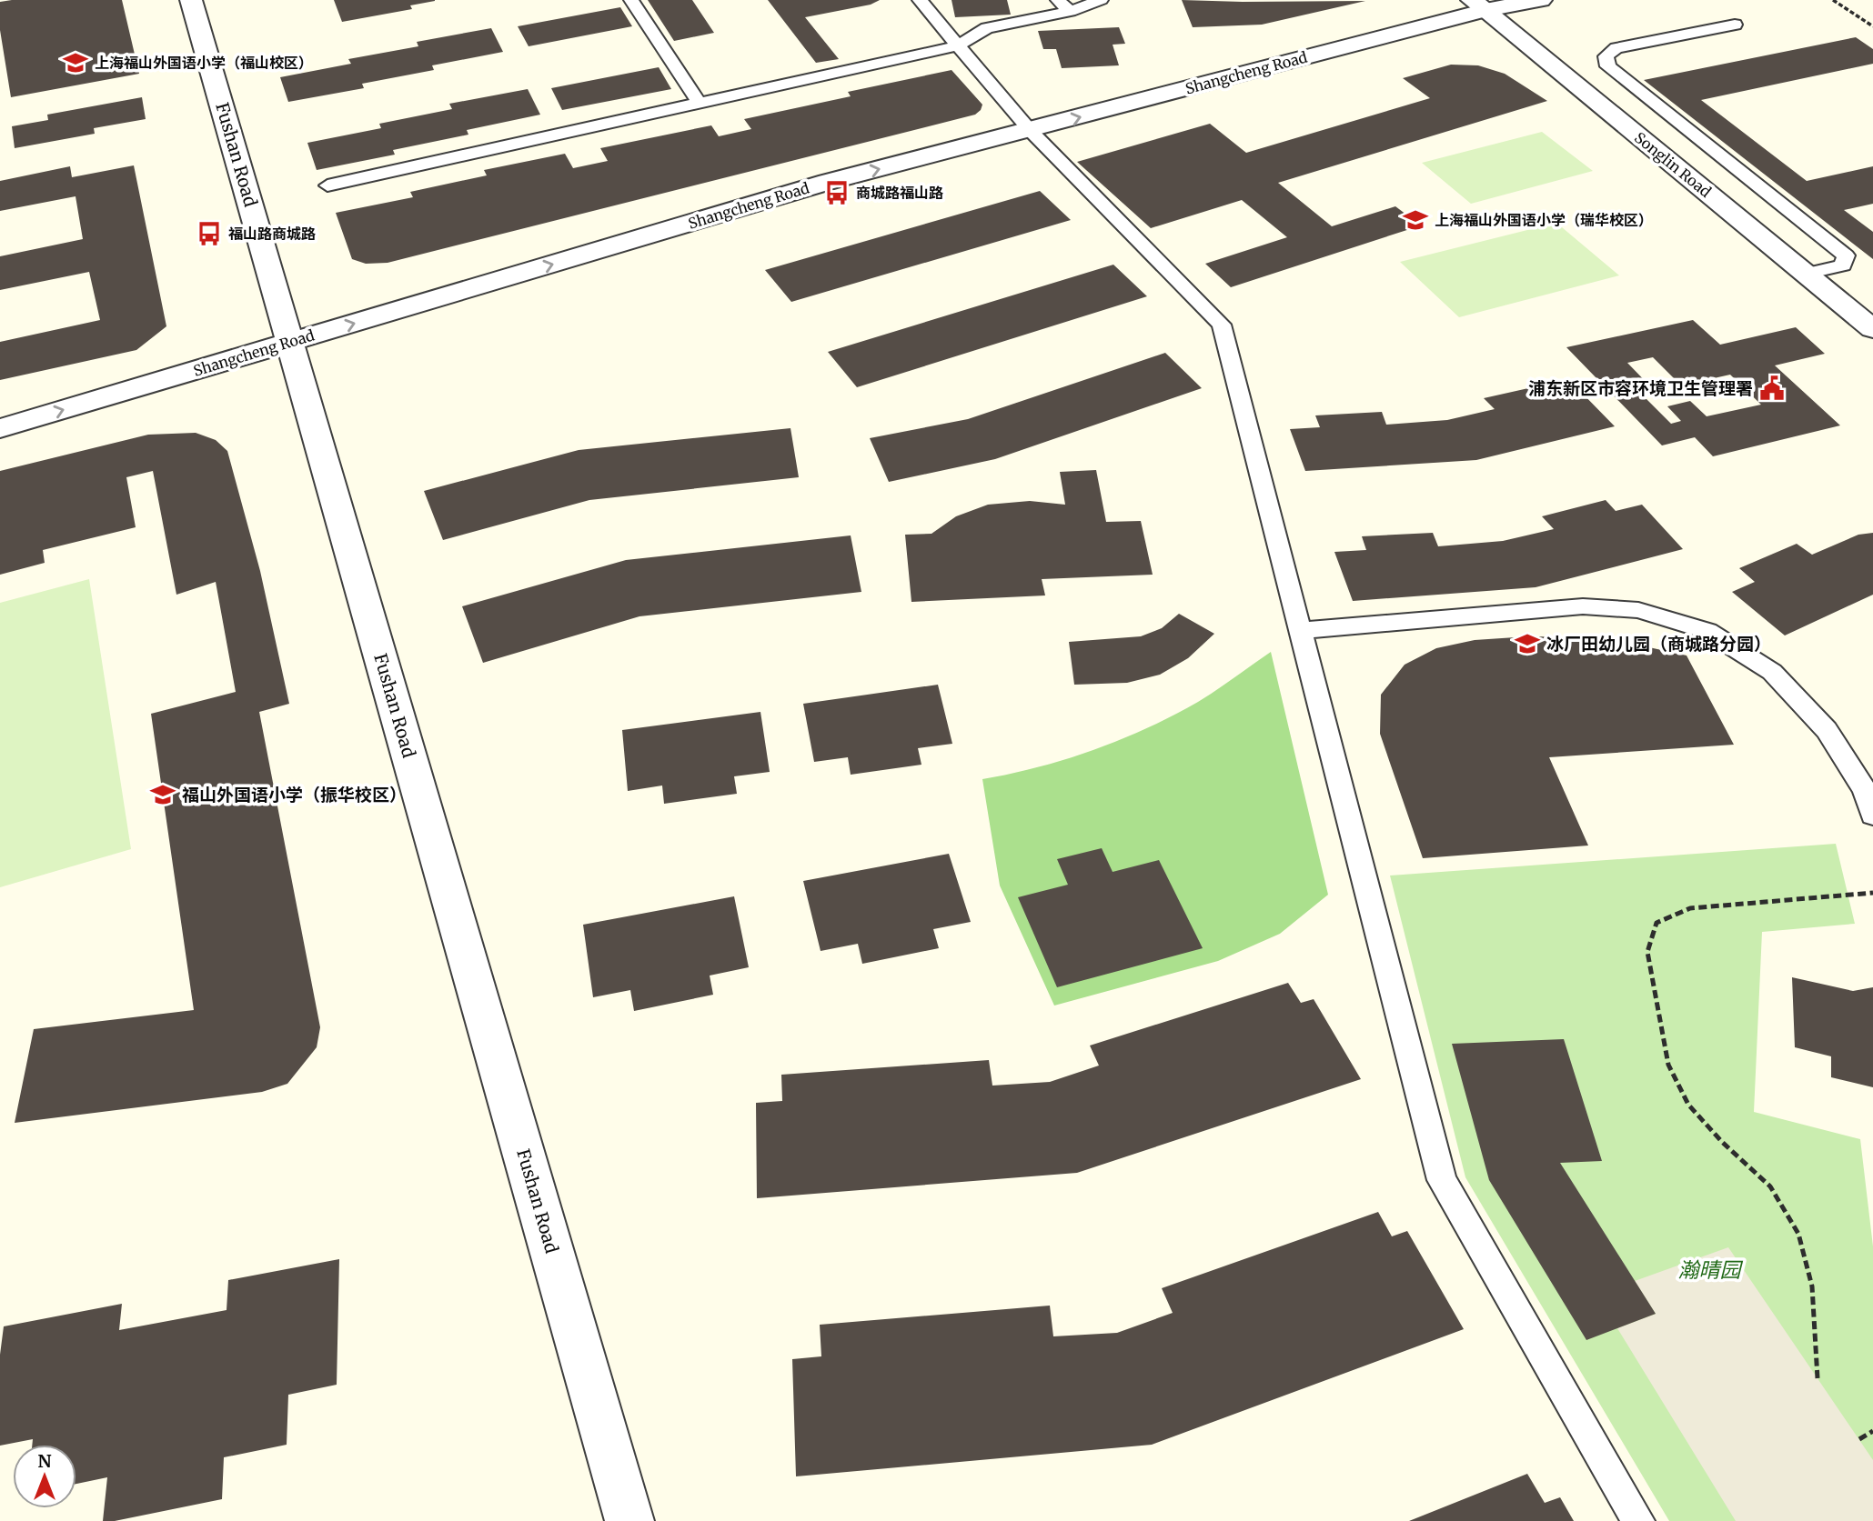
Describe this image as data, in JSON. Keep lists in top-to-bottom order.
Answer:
{
  "streets": {
    "street": ["Shangcheng Road", "Fushan Road", "Songlin Road"]
  },
  "crossings": [
    ["Shangcheng Road", "Fushan Road"],
    ["Shangcheng Road", "Songlin Road"]
  ],
  "one_way": ["Shangcheng Road"],
  "parks": ["瀚晴园"],
  "places": {
    "school or university": [
      "上海福山外国语小学（福山校区）",
      "上海福山外国语小学（瑞华校区）",
      "冰厂田幼儿园（商城路分园）",
      "福山外国语小学（振华校区）"
    ],
    "bus stop": ["商城路福山路", "福山路商城路"],
    "public building": ["浦东新区市容环境卫生管理署"]
  },
  "north": "top"
}
